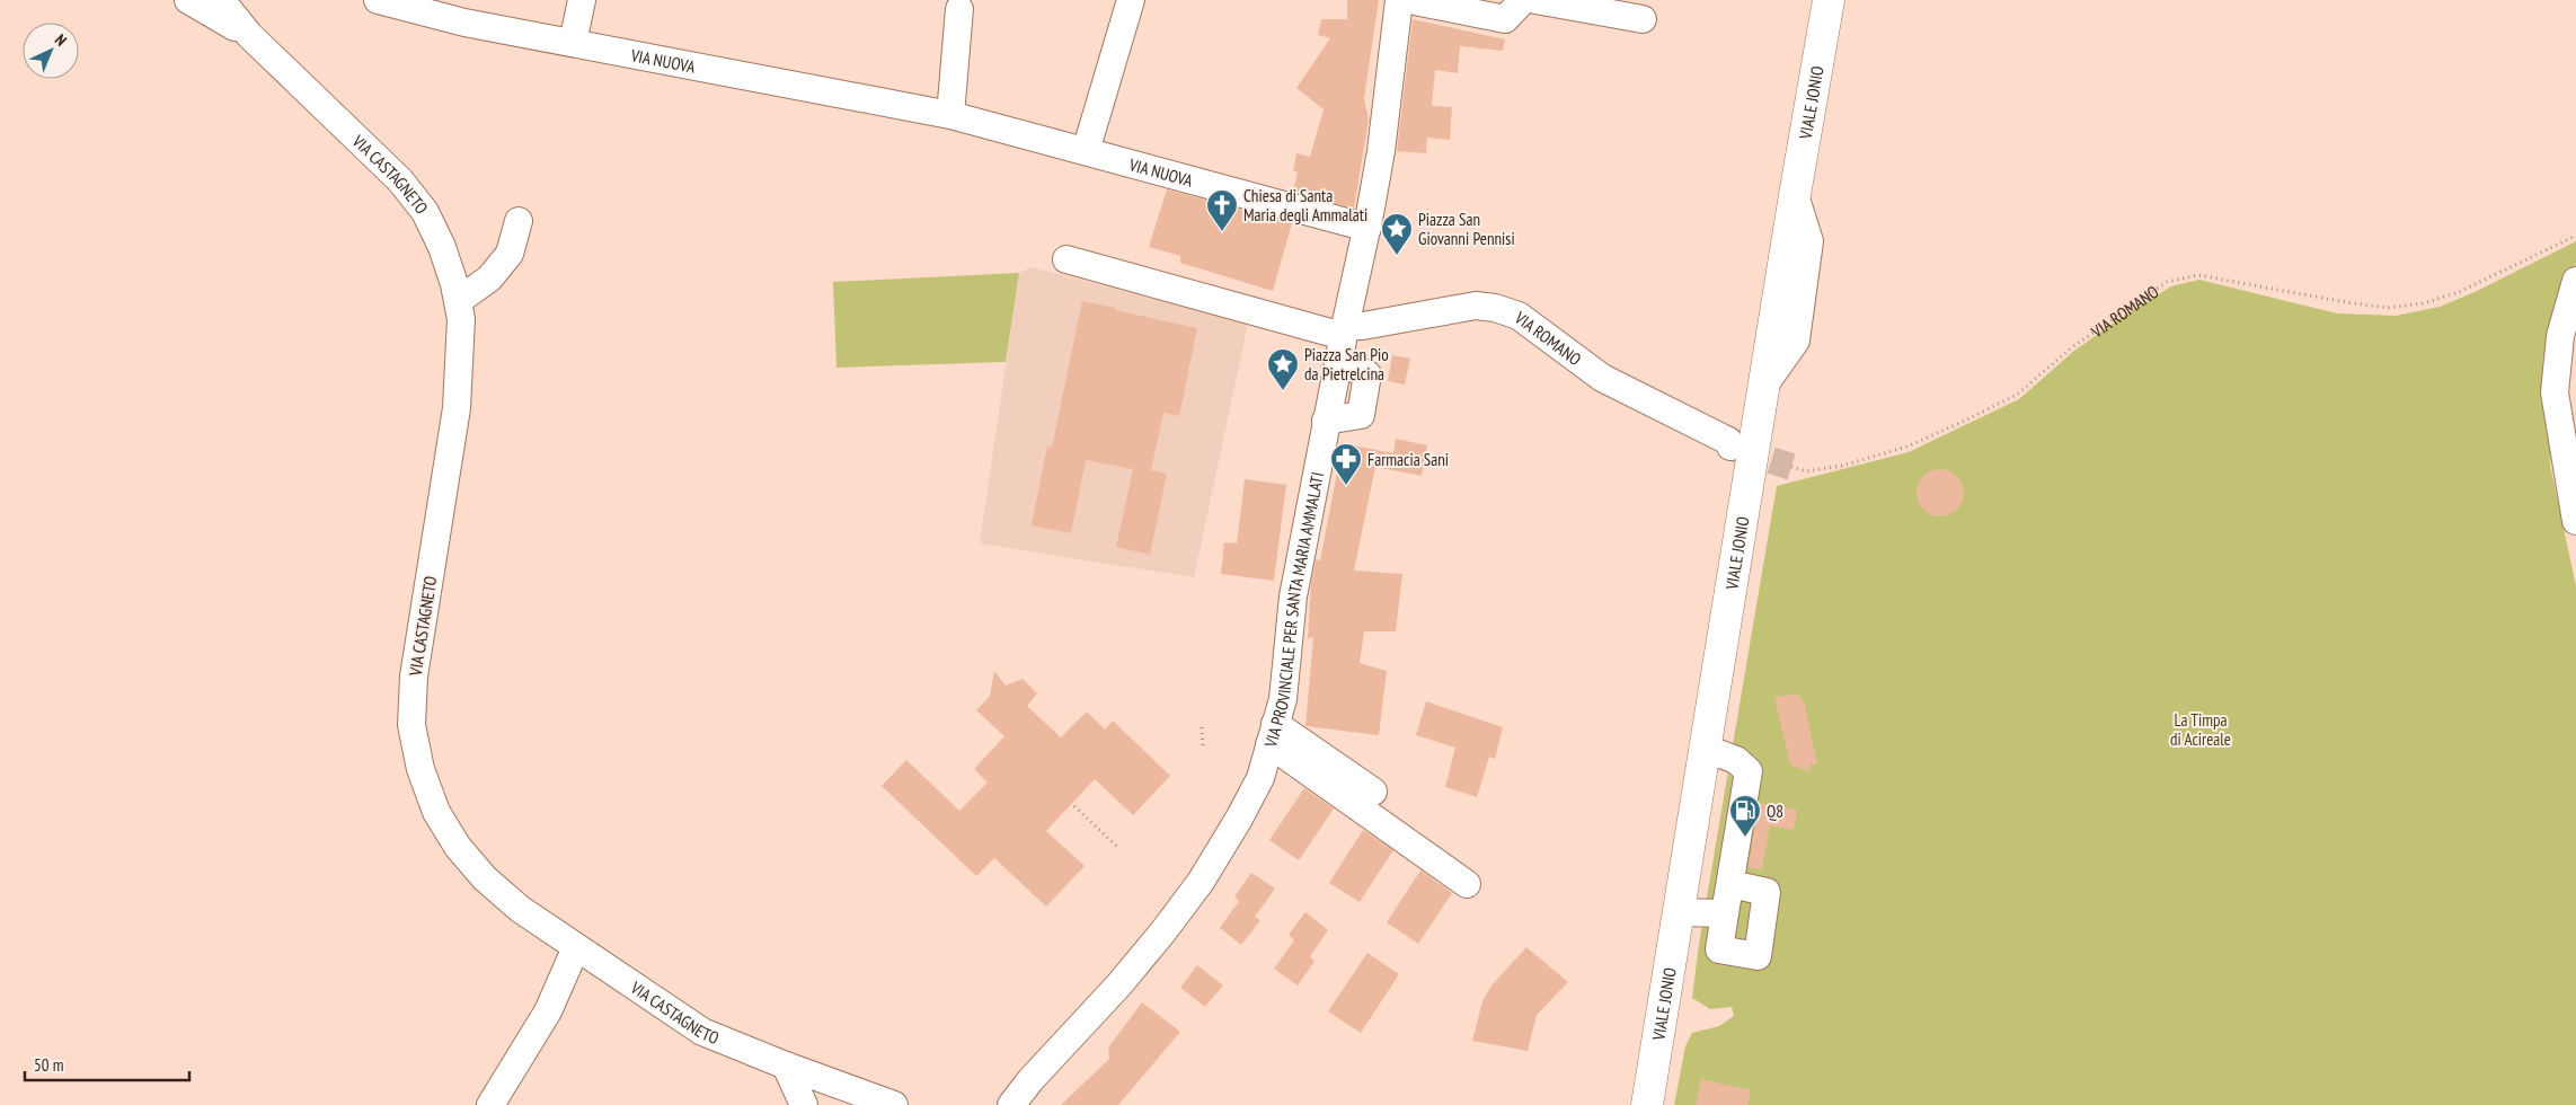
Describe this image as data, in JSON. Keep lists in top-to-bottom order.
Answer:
{
  "streets": {
    "main road": ["VIALE JONIO"],
    "street": [
      "VIA NUOVA",
      "VIA CASTAGNETO",
      "VIA ROMANO",
      "VIA PROVINCIALE PER SANTA MARIA AMMALATI"
    ]
  },
  "crossings": [
    ["VIA NUOVA", "VIA PROVINCIALE PER SANTA MARIA AMMALATI"],
    ["VIA ROMANO", "VIA PROVINCIALE PER SANTA MARIA AMMALATI"]
  ],
  "parks": ["La Timpa di Acireale"],
  "places": {
    "church": ["Chiesa di Santa Maria degli Ammalati"],
    "place": ["Piazza San Giovanni Pennisi", "Piazza San Pio da Pietrelcina"],
    "pharmacy": ["Farmacia Sani"],
    "fuel station": ["Q8"]
  },
  "scale_bar": "50 m",
  "north": "top right"
}
